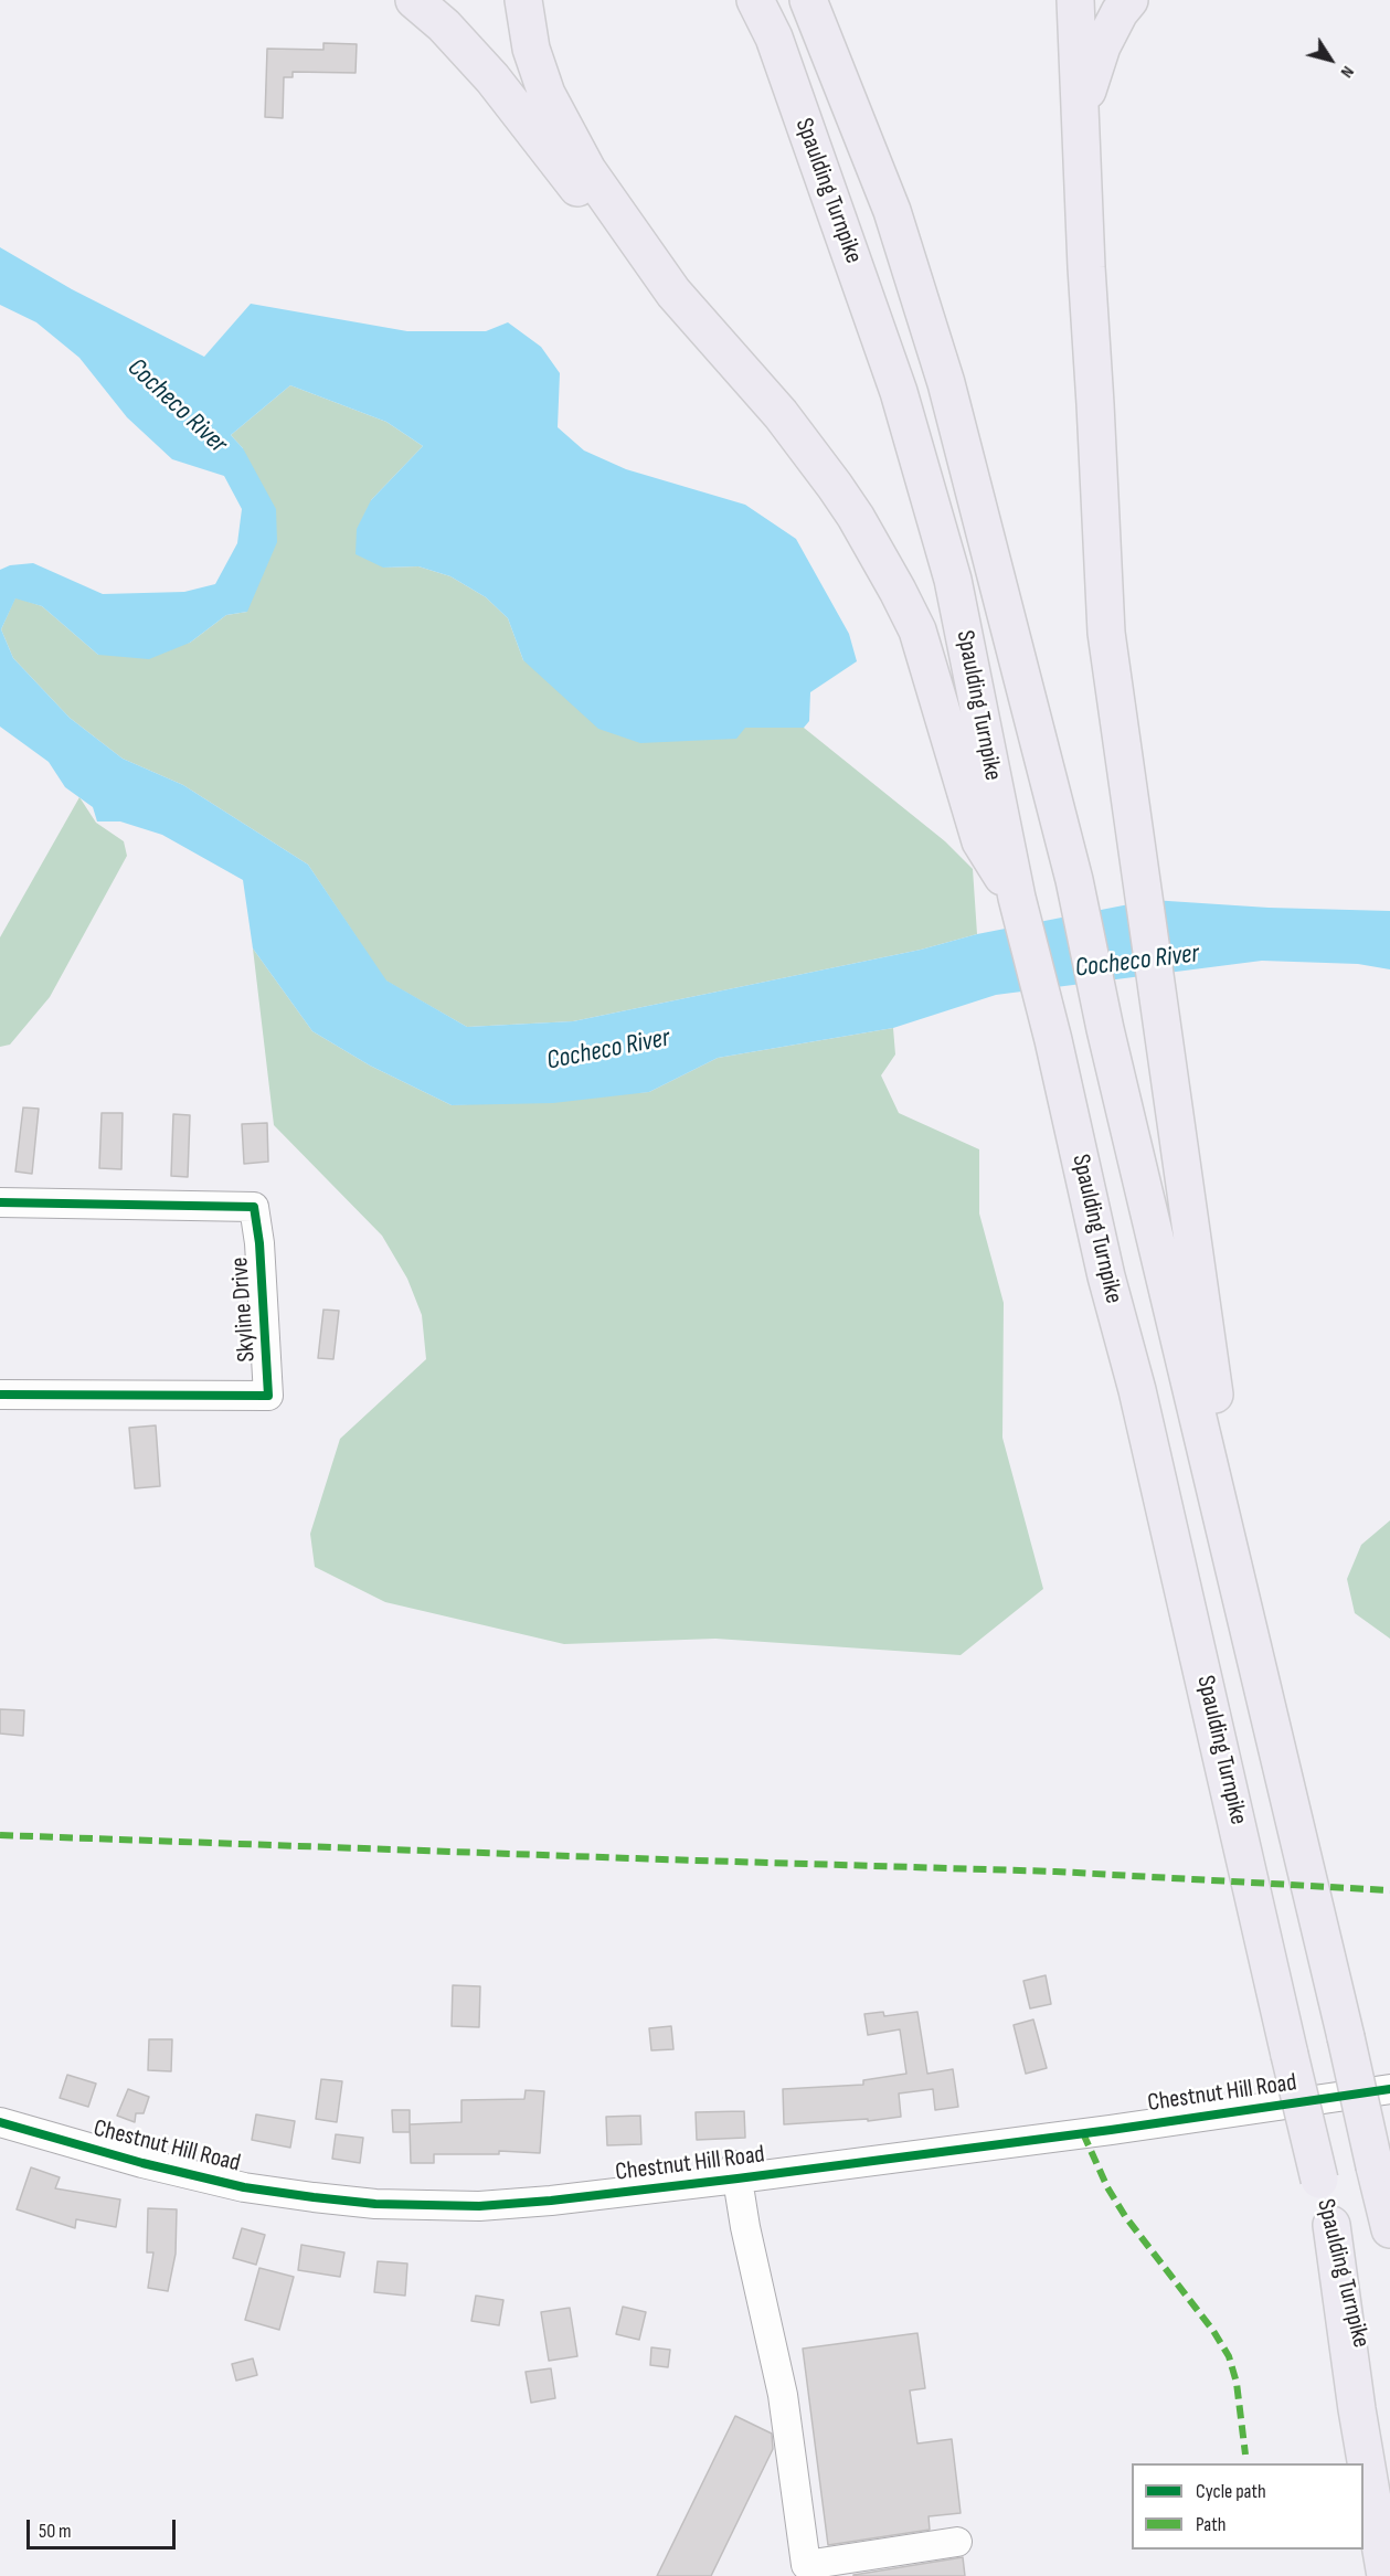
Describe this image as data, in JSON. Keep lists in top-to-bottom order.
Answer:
{
  "streets": {
    "highway": ["Spaulding Turnpike"],
    "street": ["Skyline Drive", "Chestnut Hill Road"]
  },
  "water": ["Cocheco River"],
  "legend": ["Cycle path", "Path"],
  "scale_bar": "50 m",
  "north": "bottom right"
}
